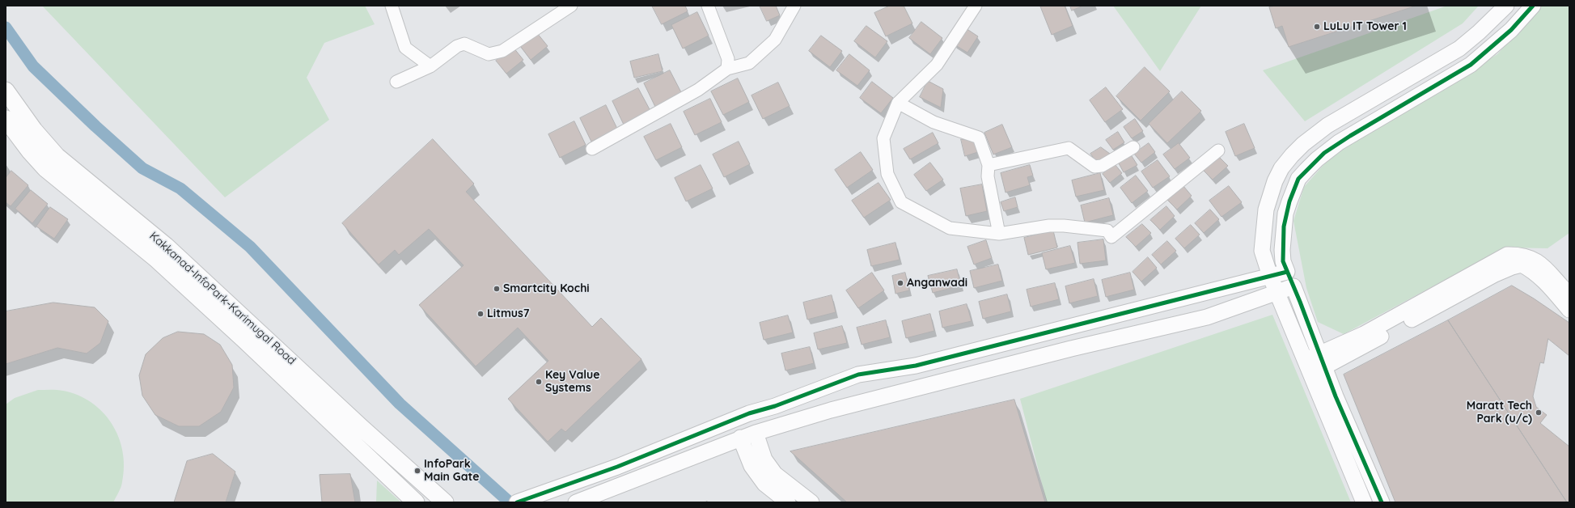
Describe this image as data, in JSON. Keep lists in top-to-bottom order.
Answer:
{
  "streets": {
    "main road": ["Kakkanad-InfoPark-Karimugal Road"]
  },
  "places": [
    "LuLu IT Tower 1",
    "Anganwadi",
    "Smartcity Kochi",
    "Litmus7",
    "Key Value Systems",
    "Maratt Tech Park (u/c)",
    "InfoPark Main Gate"
  ]
}
